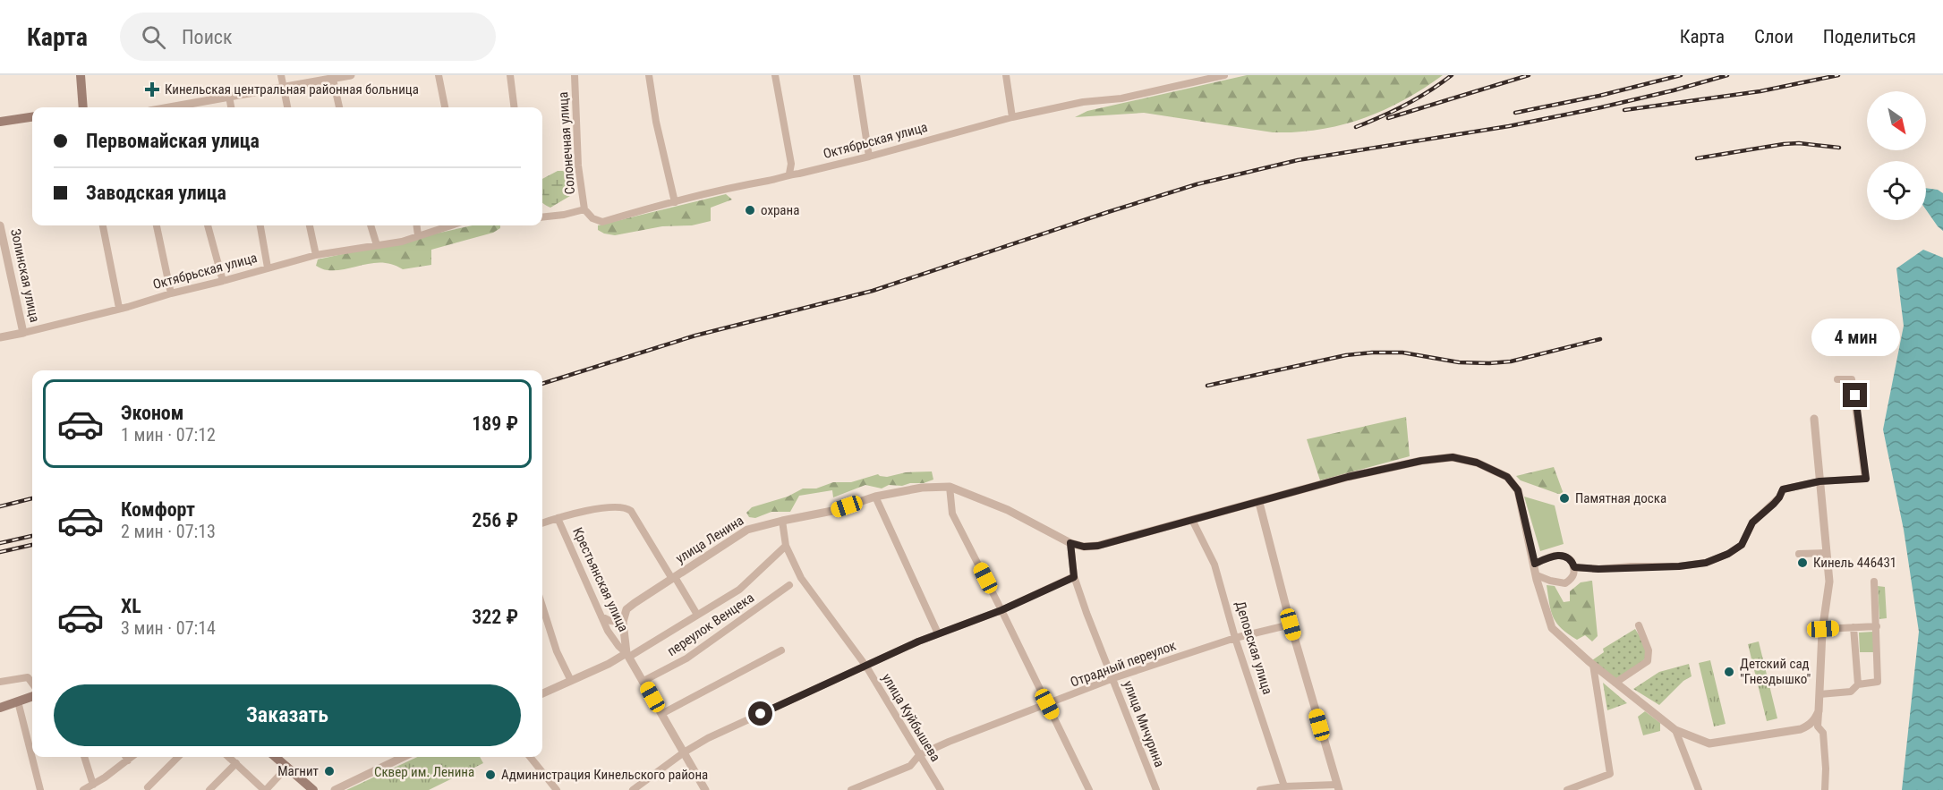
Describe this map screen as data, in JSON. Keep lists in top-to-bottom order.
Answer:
{
  "streets": {
    "street": [
      "Октябрьская улица",
      "Солонечная улица",
      "Золинская улица",
      "улица Ленина",
      "Крестьянская улица",
      "переулок Венцека",
      "Деповская улица",
      "Отрадный переулок",
      "улица Куйбышева",
      "улица Мичурина"
    ]
  },
  "crossings": [
    ["Октябрьская улица", "Солонечная улица"],
    ["Октябрьская улица", "Золинская улица"],
    ["улица Ленина", "улица Куйбышева"],
    ["улица Ленина", "улица Мичурина"],
    ["Крестьянская улица", "переулок Венцека"],
    ["Деповская улица", "Отрадный переулок"],
    ["Отрадный переулок", "улица Куйбышева"],
    ["Отрадный переулок", "улица Мичурина"]
  ],
  "parks": ["Сквер им. Ленина"],
  "places": {
    "health": ["Кинельская центральная районная больница"],
    "other": [
      "охрана",
      "Памятная доска",
      "Кинель 446431",
      "Детский сад \"Гнездышко\"",
      "Магнит",
      "Администрация Кинельского района"
    ]
  },
  "north": "bottom right",
  "page": {
    "header": "Карта",
    "search": "Поиск",
    "nav": ["Карта", "Слои", "Поделиться"],
    "banner": ["Первомайская улица", "Заводская улица"],
    "bubble": "4 мин",
    "list": [
      {
        "name": "Эконом",
        "note": "1 мин · 07:12",
        "value": "189 ₽"
      },
      {
        "name": "Комфорт",
        "note": "2 мин · 07:13",
        "value": "256 ₽"
      },
      {
        "name": "XL",
        "note": "3 мин · 07:14",
        "value": "322 ₽"
      }
    ],
    "buttons": "Заказать"
  }
}
